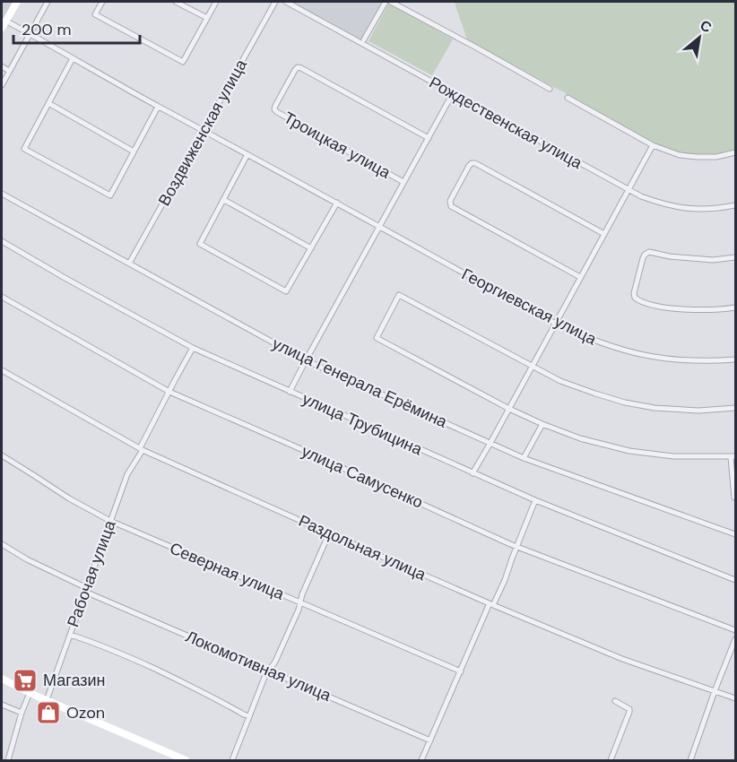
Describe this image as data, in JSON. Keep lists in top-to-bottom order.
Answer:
{
  "streets": {
    "street": [
      "Рождественская улица",
      "Воздвиженская улица",
      "Троицкая улица",
      "Георгиевская улица",
      "улица Генерала Ерёмина",
      "улица Трубицина",
      "улица Самусенко",
      "Раздольная улица",
      "Северная улица",
      "Рабочая улица",
      "Локомотивная улица"
    ]
  },
  "crossings": [
    ["Рождественская улица", "Троицкая улица"],
    ["Воздвиженская улица", "Георгиевская улица"],
    ["Воздвиженская улица", "улица Генерала Ерёмина"],
    ["Троицкая улица", "Георгиевская улица"],
    ["Троицкая улица", "улица Генерала Ерёмина"],
    ["Троицкая улица", "улица Трубицина"],
    ["улица Трубицина", "Рабочая улица"],
    ["улица Самусенко", "Рабочая улица"],
    ["Раздольная улица", "Рабочая улица"],
    ["Северная улица", "Рабочая улица"],
    ["Рабочая улица", "Локомотивная улица"]
  ],
  "places": {
    "supermarket": ["Магазин"],
    "shop": ["Ozon"]
  },
  "scale_bar": "200 m",
  "north": "top right"
}
